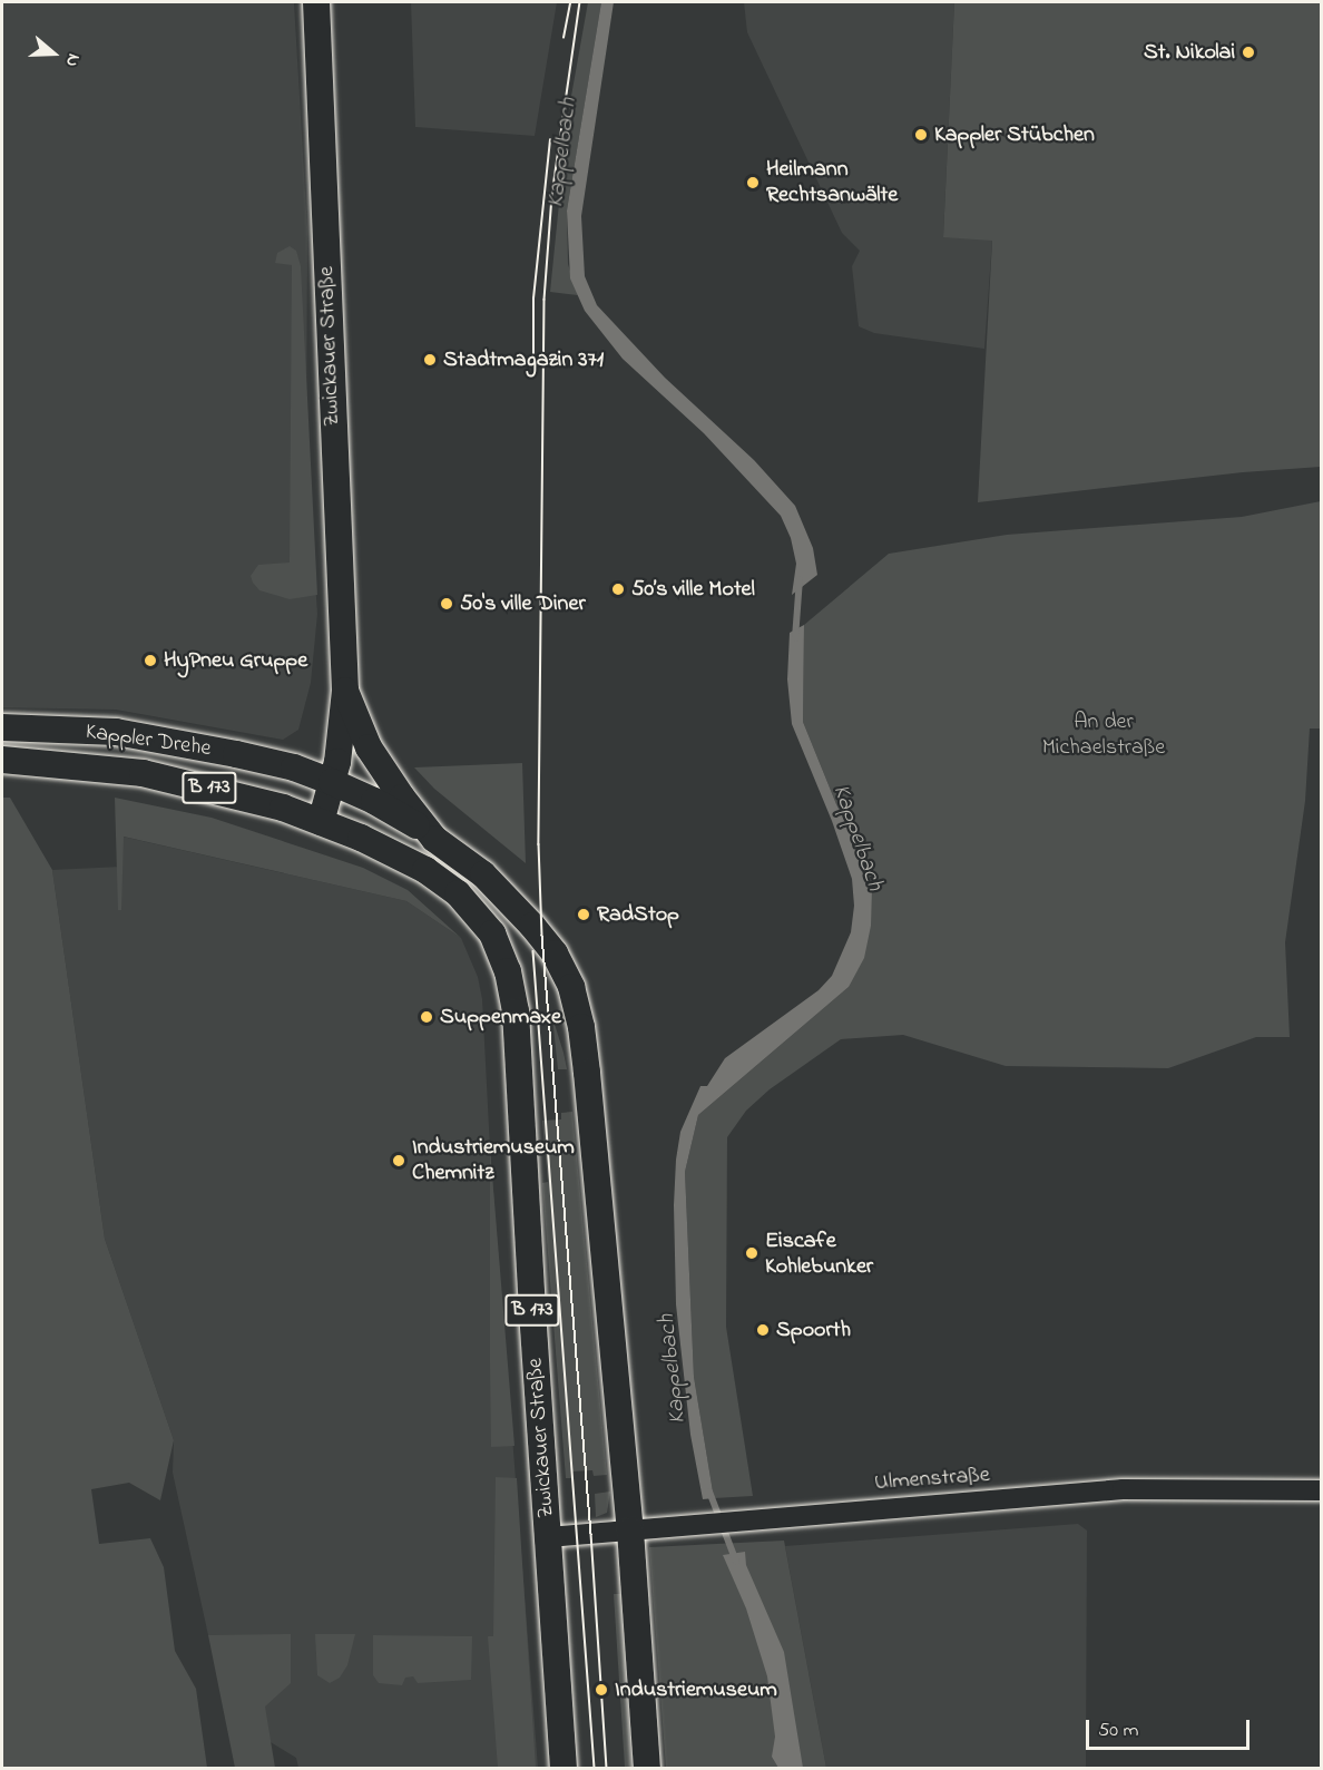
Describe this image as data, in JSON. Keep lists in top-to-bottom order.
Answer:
{
  "streets": {
    "main road": ["Zwickauer Straße", "Kappler Drehe", "B 173"],
    "street": ["Ulmenstraße"]
  },
  "crossings": [
    ["Zwickauer Straße", "Kappler Drehe"],
    ["Zwickauer Straße", "Ulmenstraße"]
  ],
  "water": ["Kappelbach"],
  "parks": ["An der Michaelstraße"],
  "places": [
    "St. Nikolai",
    "Kappler Stübchen",
    "Heilmann Rechtsanwälte",
    "Stadtmagazin 371",
    "50’s ville Motel",
    "50's ville Diner",
    "HyPneu Gruppe",
    "RadStop",
    "Suppenmaxe",
    "Industriemuseum Chemnitz",
    "Eiscafe Kohlebunker",
    "Spoorth",
    "Industriemuseum"
  ],
  "scale_bar": "50 m",
  "north": "right"
}
